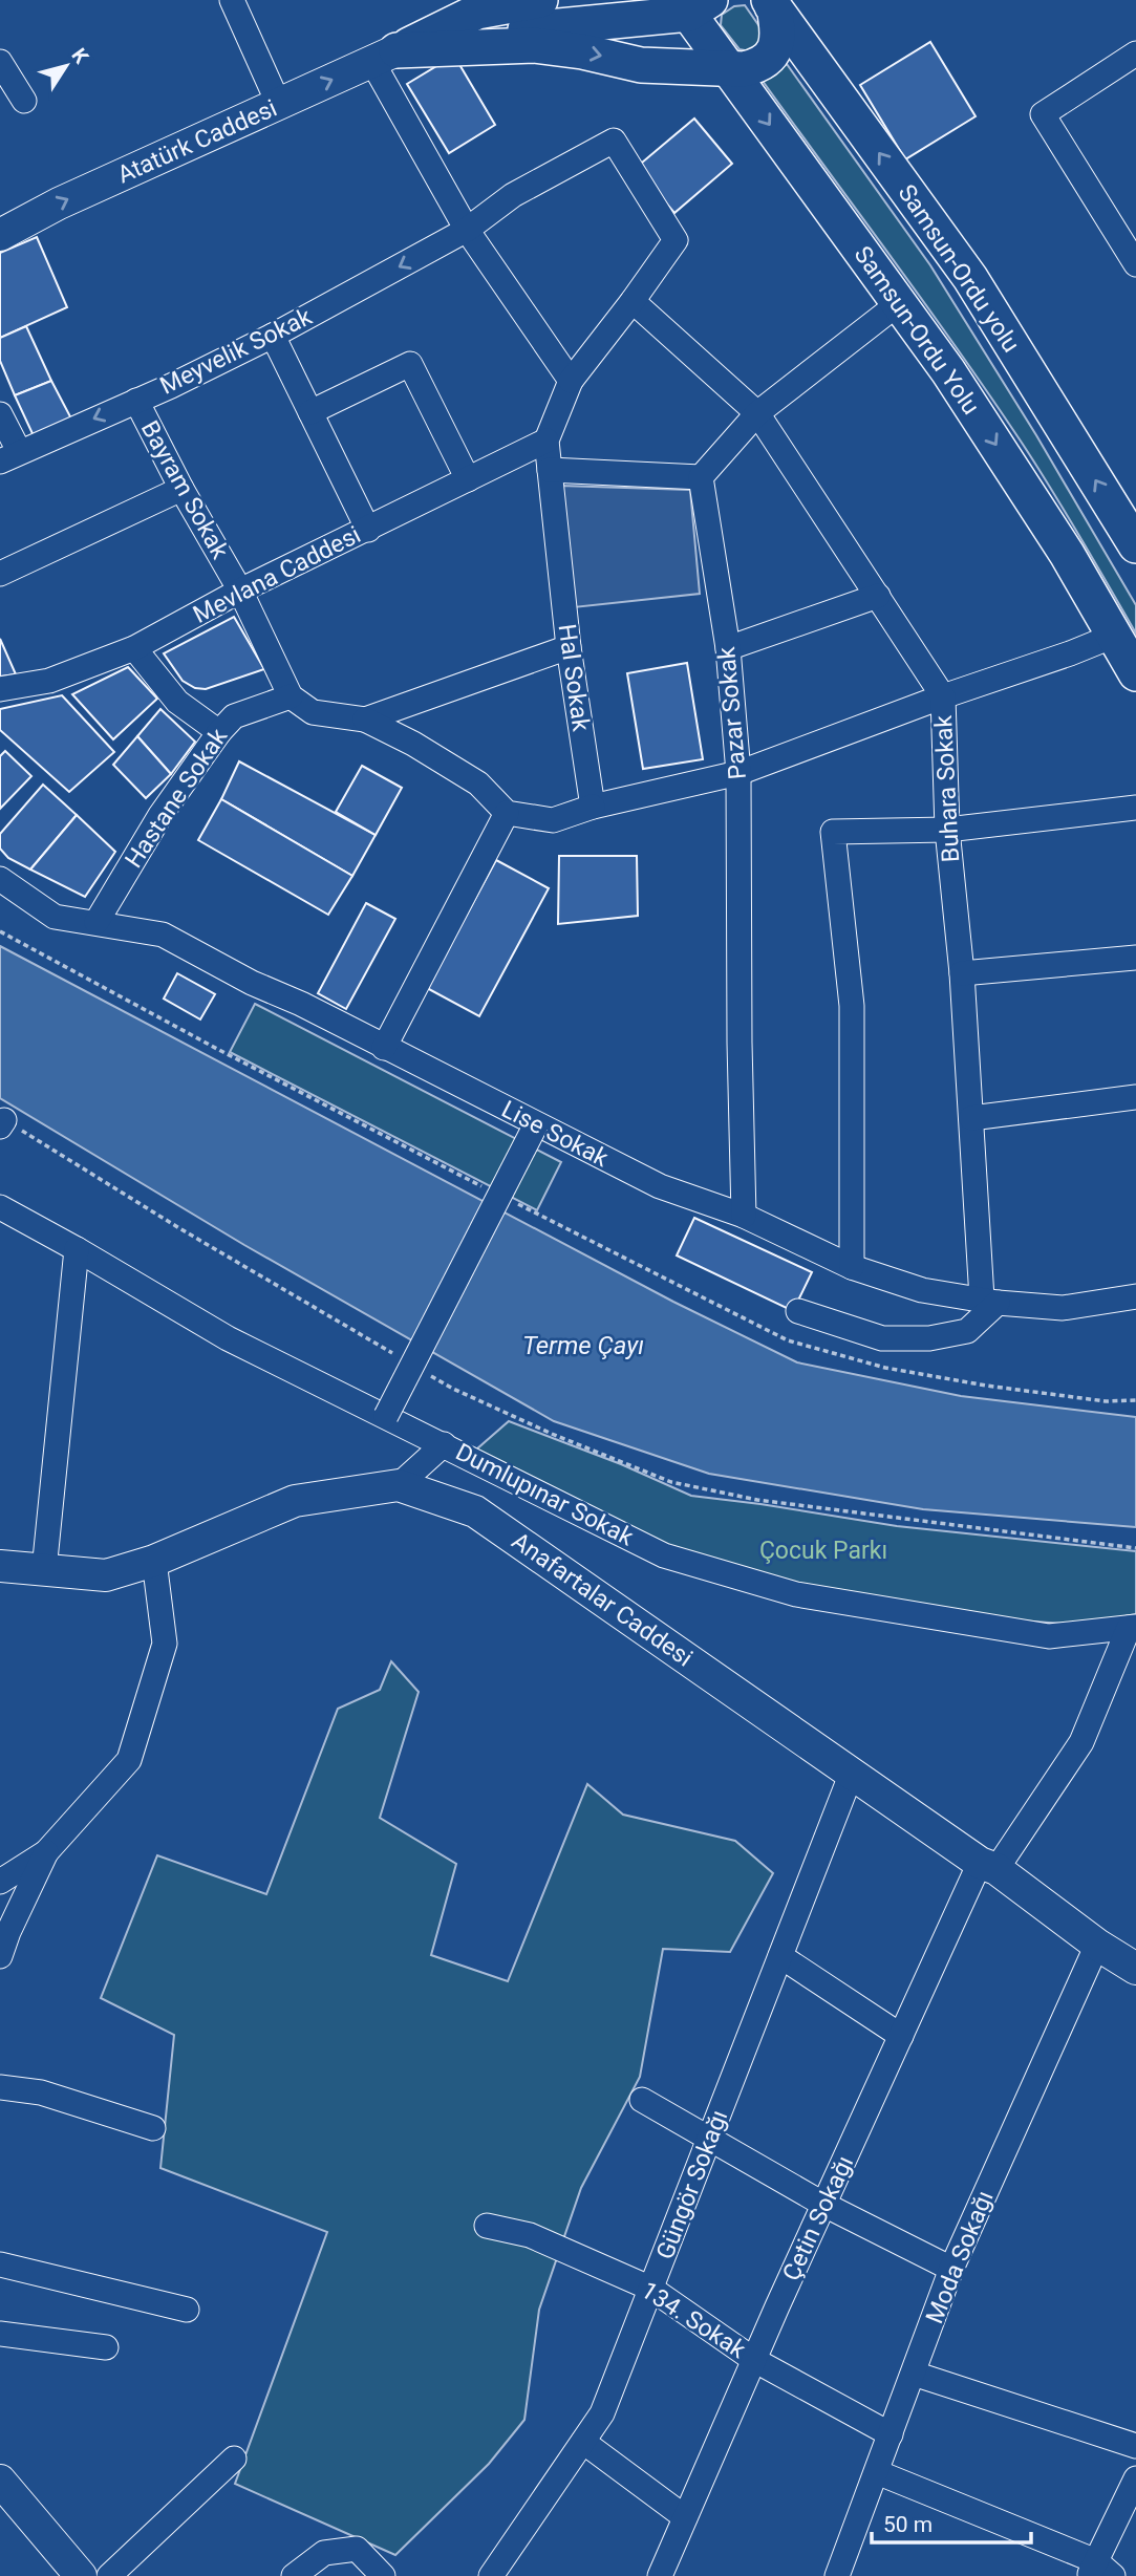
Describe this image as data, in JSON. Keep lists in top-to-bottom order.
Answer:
{
  "streets": {
    "highway": ["Samsun-Ordu yolu", "Samsun-Ordu Yolu"],
    "main road": ["Atatürk Caddesi", "Anafartalar Caddesi"],
    "street": [
      "Meyvelik Sokak",
      "Bayram Sokak",
      "Mevlana Caddesi",
      "Hal Sokak",
      "Pazar Sokak",
      "Buhara Sokak",
      "Hastane Sokak",
      "Lise Sokak",
      "Dumlupınar Sokak",
      "Güngör Sokağı",
      "Çetin Sokağı",
      "Moda Sokağı",
      "134. Sokak"
    ]
  },
  "crossings": [
    ["Meyvelik Sokak", "Bayram Sokak"],
    ["Meyvelik Sokak", "Hal Sokak"],
    ["Meyvelik Sokak", "Buhara Sokak"],
    ["Bayram Sokak", "Mevlana Caddesi"],
    ["Bayram Sokak", "Hastane Sokak"],
    ["Mevlana Caddesi", "Hal Sokak"],
    ["Hal Sokak", "Buhara Sokak"],
    ["Pazar Sokak", "Lise Sokak"],
    ["Buhara Sokak", "Lise Sokak"],
    ["Hastane Sokak", "Lise Sokak"],
    ["Dumlupınar Sokak", "Çetin Sokağı"],
    ["Anafartalar Caddesi", "Güngör Sokağı"],
    ["Anafartalar Caddesi", "Çetin Sokağı"],
    ["Anafartalar Caddesi", "Moda Sokağı"],
    ["Güngör Sokağı", "134. Sokak"],
    ["Çetin Sokağı", "134. Sokak"],
    ["Moda Sokağı", "134. Sokak"]
  ],
  "one_way": ["Atatürk Caddesi", "Samsun-Ordu yolu", "Samsun-Ordu Yolu"],
  "water": ["Terme Çayı"],
  "parks": ["Çocuk Parkı"],
  "scale_bar": "50 m",
  "north": "top right"
}
